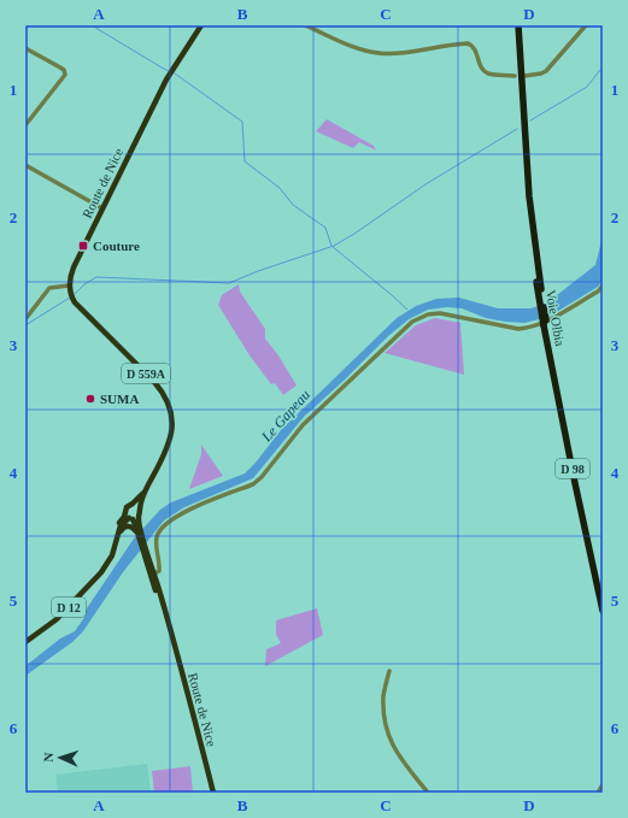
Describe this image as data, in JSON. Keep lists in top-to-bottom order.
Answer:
{
  "streets": {
    "highway": ["Voie Olbia", "D 98"],
    "main road": ["Route de Nice", "D 559A", "D 12"]
  },
  "crossings": [
    ["Route de Nice", "D 559A"]
  ],
  "water": ["Le Gapeau"],
  "places": {
    "transit": ["Couture"],
    "other": ["SUMA"]
  },
  "north": "left",
  "grid": {
    "columns": [
      "A",
      "B",
      "C",
      "D"
    ],
    "rows": [
      "1",
      "2",
      "3",
      "4",
      "5",
      "6"
    ]
  }
}
